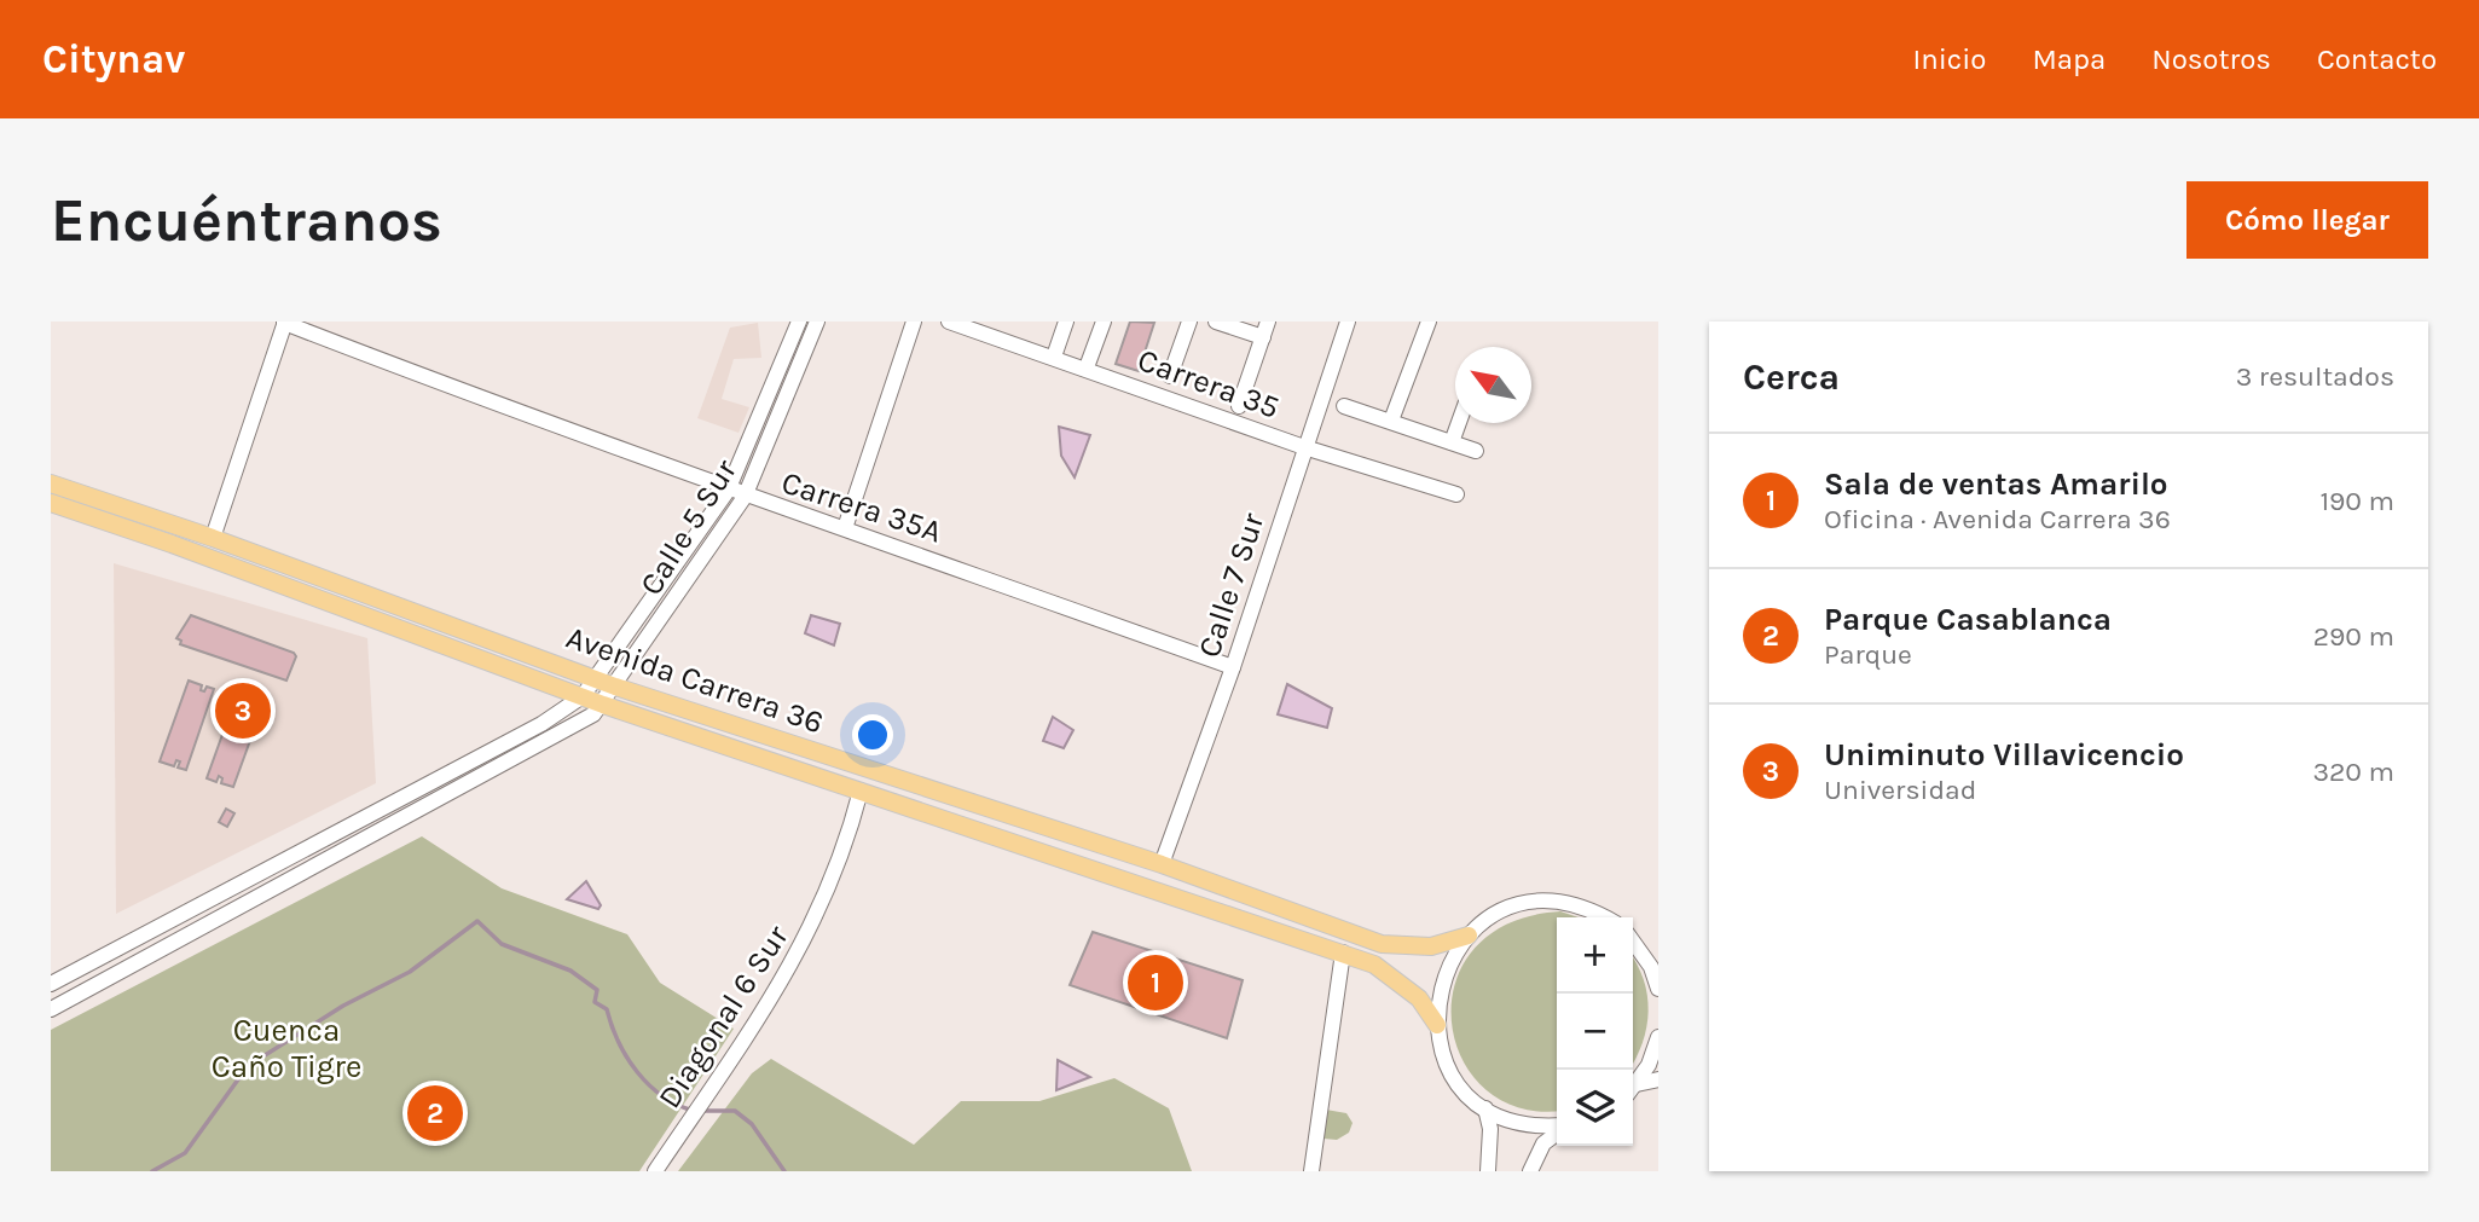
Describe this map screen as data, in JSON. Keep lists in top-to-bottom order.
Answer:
{
  "streets": {
    "main road": ["Avenida Carrera 36"],
    "street": [
      "Carrera 35",
      "Carrera 35A",
      "Calle 5 Sur",
      "Calle 7 Sur",
      "Diagonal 6 Sur"
    ]
  },
  "crossings": [
    ["Carrera 35", "Calle 7 Sur"],
    ["Carrera 35A", "Calle 5 Sur"],
    ["Carrera 35A", "Calle 7 Sur"],
    ["Calle 5 Sur", "Avenida Carrera 36"],
    ["Calle 7 Sur", "Avenida Carrera 36"],
    ["Avenida Carrera 36", "Diagonal 6 Sur"]
  ],
  "parks": ["Cuenca Caño Tigre"],
  "north": "top left",
  "page": {
    "header": "Citynav",
    "nav": [
      "Inicio",
      "Mapa",
      "Nosotros",
      "Contacto"
    ],
    "buttons": "Cómo llegar",
    "title": "Encuéntranos",
    "heading": ["Cerca", "3 resultados"],
    "list": [
      {
        "mark": "1",
        "name": "Sala de ventas Amarilo",
        "note": "Oficina · Avenida Carrera 36",
        "value": "190 m"
      },
      {
        "mark": "2",
        "name": "Parque Casablanca",
        "note": "Parque",
        "value": "290 m"
      },
      {
        "mark": "3",
        "name": "Uniminuto Villavicencio",
        "note": "Universidad",
        "value": "320 m"
      }
    ],
    "pins": ["3", "1", "2"],
    "map_buttons": ["+", "−"]
  }
}
